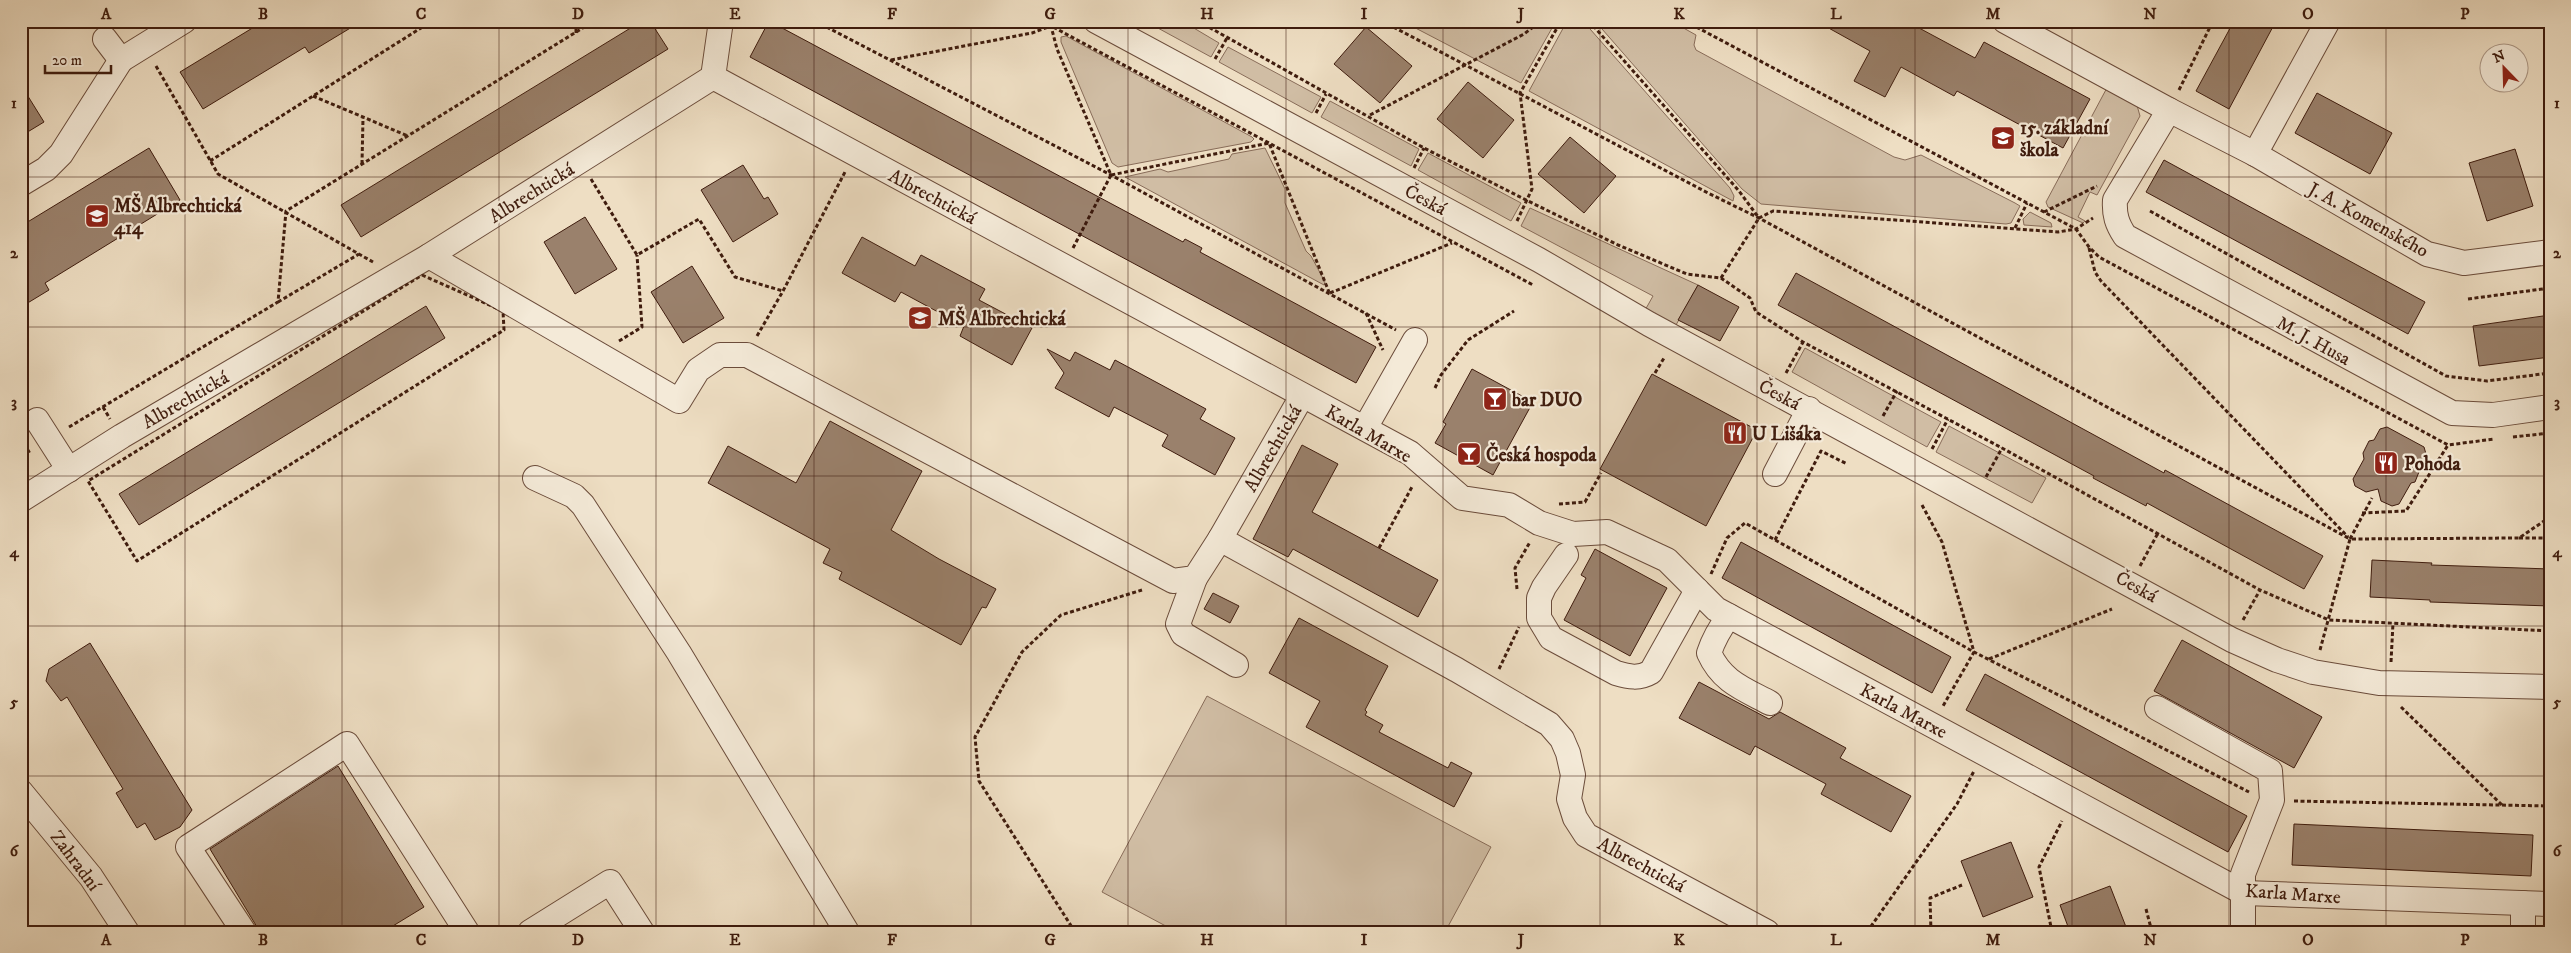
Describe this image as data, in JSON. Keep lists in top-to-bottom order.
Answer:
{
  "streets": {
    "street": [
      "Albrechtická",
      "Česká",
      "J. A. Komenského",
      "M. J. Husa",
      "Karla Marxe",
      "Zahradní"
    ]
  },
  "crossings": [
    ["Albrechtická", "Karla Marxe"]
  ],
  "places": {
    "school or university": ["15. základní škola", "MŠ Albrechtická 414", "MŠ Albrechtická"],
    "bar": ["bar DUO", "Česká hospoda"],
    "restaurant": ["U Lišáka", "Pohoda"]
  },
  "scale_bar": "20 m",
  "north": "top left",
  "grid": {
    "columns": [
      "A",
      "B",
      "C",
      "D",
      "E",
      "F",
      "G",
      "H",
      "I",
      "J",
      "K",
      "L",
      "M",
      "N",
      "O",
      "P"
    ],
    "rows": [
      "1",
      "2",
      "3",
      "4",
      "5",
      "6"
    ]
  }
}
